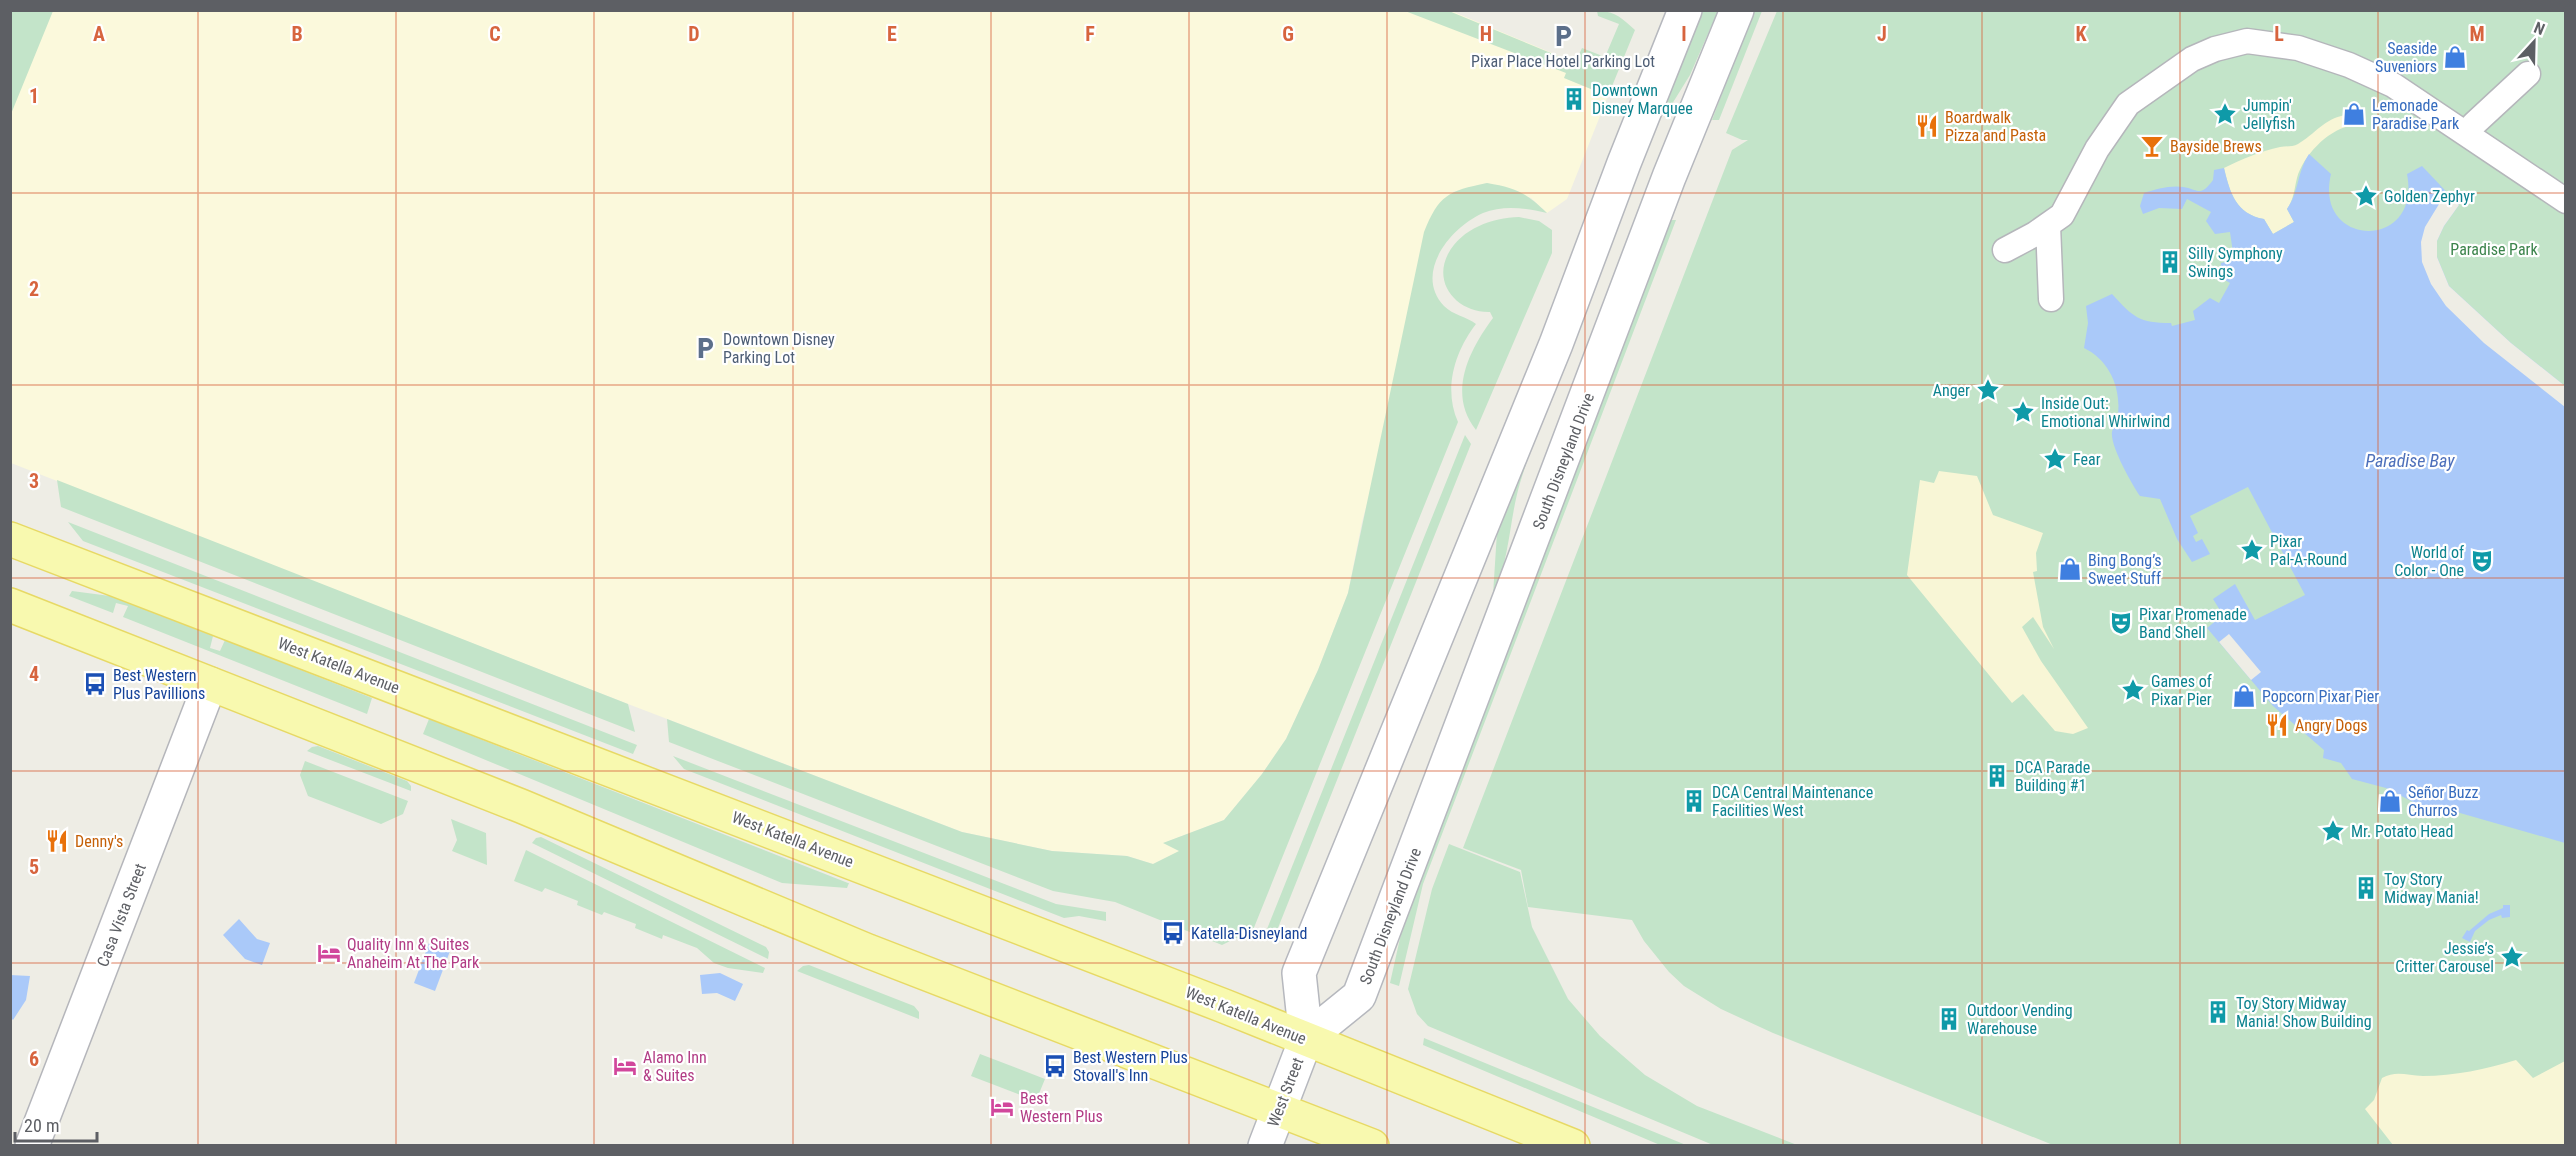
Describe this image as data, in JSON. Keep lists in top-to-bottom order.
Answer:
{
  "streets": {
    "main road": [
      "South Disneyland Drive",
      "West Katella Avenue",
      "Casa Vista Street",
      "West Street"
    ]
  },
  "crossings": [
    ["South Disneyland Drive", "West Katella Avenue"],
    ["South Disneyland Drive", "West Street"],
    ["West Katella Avenue", "West Street"]
  ],
  "water": ["Paradise Bay"],
  "parks": ["Paradise Park"],
  "places": {
    "parking": ["Pixar Place Hotel Parking Lot", "Downtown Disney Parking Lot"],
    "shop": [
      "Seaside Suveniors",
      "Lemonade Paradise Park",
      "Bing Bong’s Sweet Stuff",
      "Popcorn Pixar Pier",
      "Señor Buzz Churros"
    ],
    "building": [
      "Downtown Disney Marquee",
      "Silly Symphony Swings",
      "DCA Parade Building #1",
      "DCA Central Maintenance Facilities West",
      "Toy Story Midway Mania!",
      "Toy Story Midway Mania! Show Building",
      "Outdoor Vending Warehouse"
    ],
    "place": [
      "Jumpin' Jellyfish",
      "Golden Zephyr",
      "Anger",
      "Inside Out: Emotional Whirlwind",
      "Fear",
      "Pixar Pal-A-Round",
      "Games of Pixar Pier",
      "Mr. Potato Head",
      "Jessie’s Critter Carousel"
    ],
    "restaurant": ["Boardwalk Pizza and Pasta", "Angry Dogs", "Denny's"],
    "bar": ["Bayside Brews"],
    "theatre": ["World of Color - One", "Pixar Promenade Band Shell"],
    "bus stop": ["Best Western Plus Pavillions", "Katella-Disneyland", "Best Western Plus Stovall's Inn"],
    "hotel": ["Quality Inn & Suites Anaheim At The Park", "Alamo Inn & Suites", "Best Western Plus"]
  },
  "scale_bar": "20 m",
  "north": "top",
  "grid": {
    "columns": [
      "A",
      "B",
      "C",
      "D",
      "E",
      "F",
      "G",
      "H",
      "I",
      "J",
      "K",
      "L",
      "M"
    ],
    "rows": [
      "1",
      "2",
      "3",
      "4",
      "5",
      "6"
    ]
  }
}
